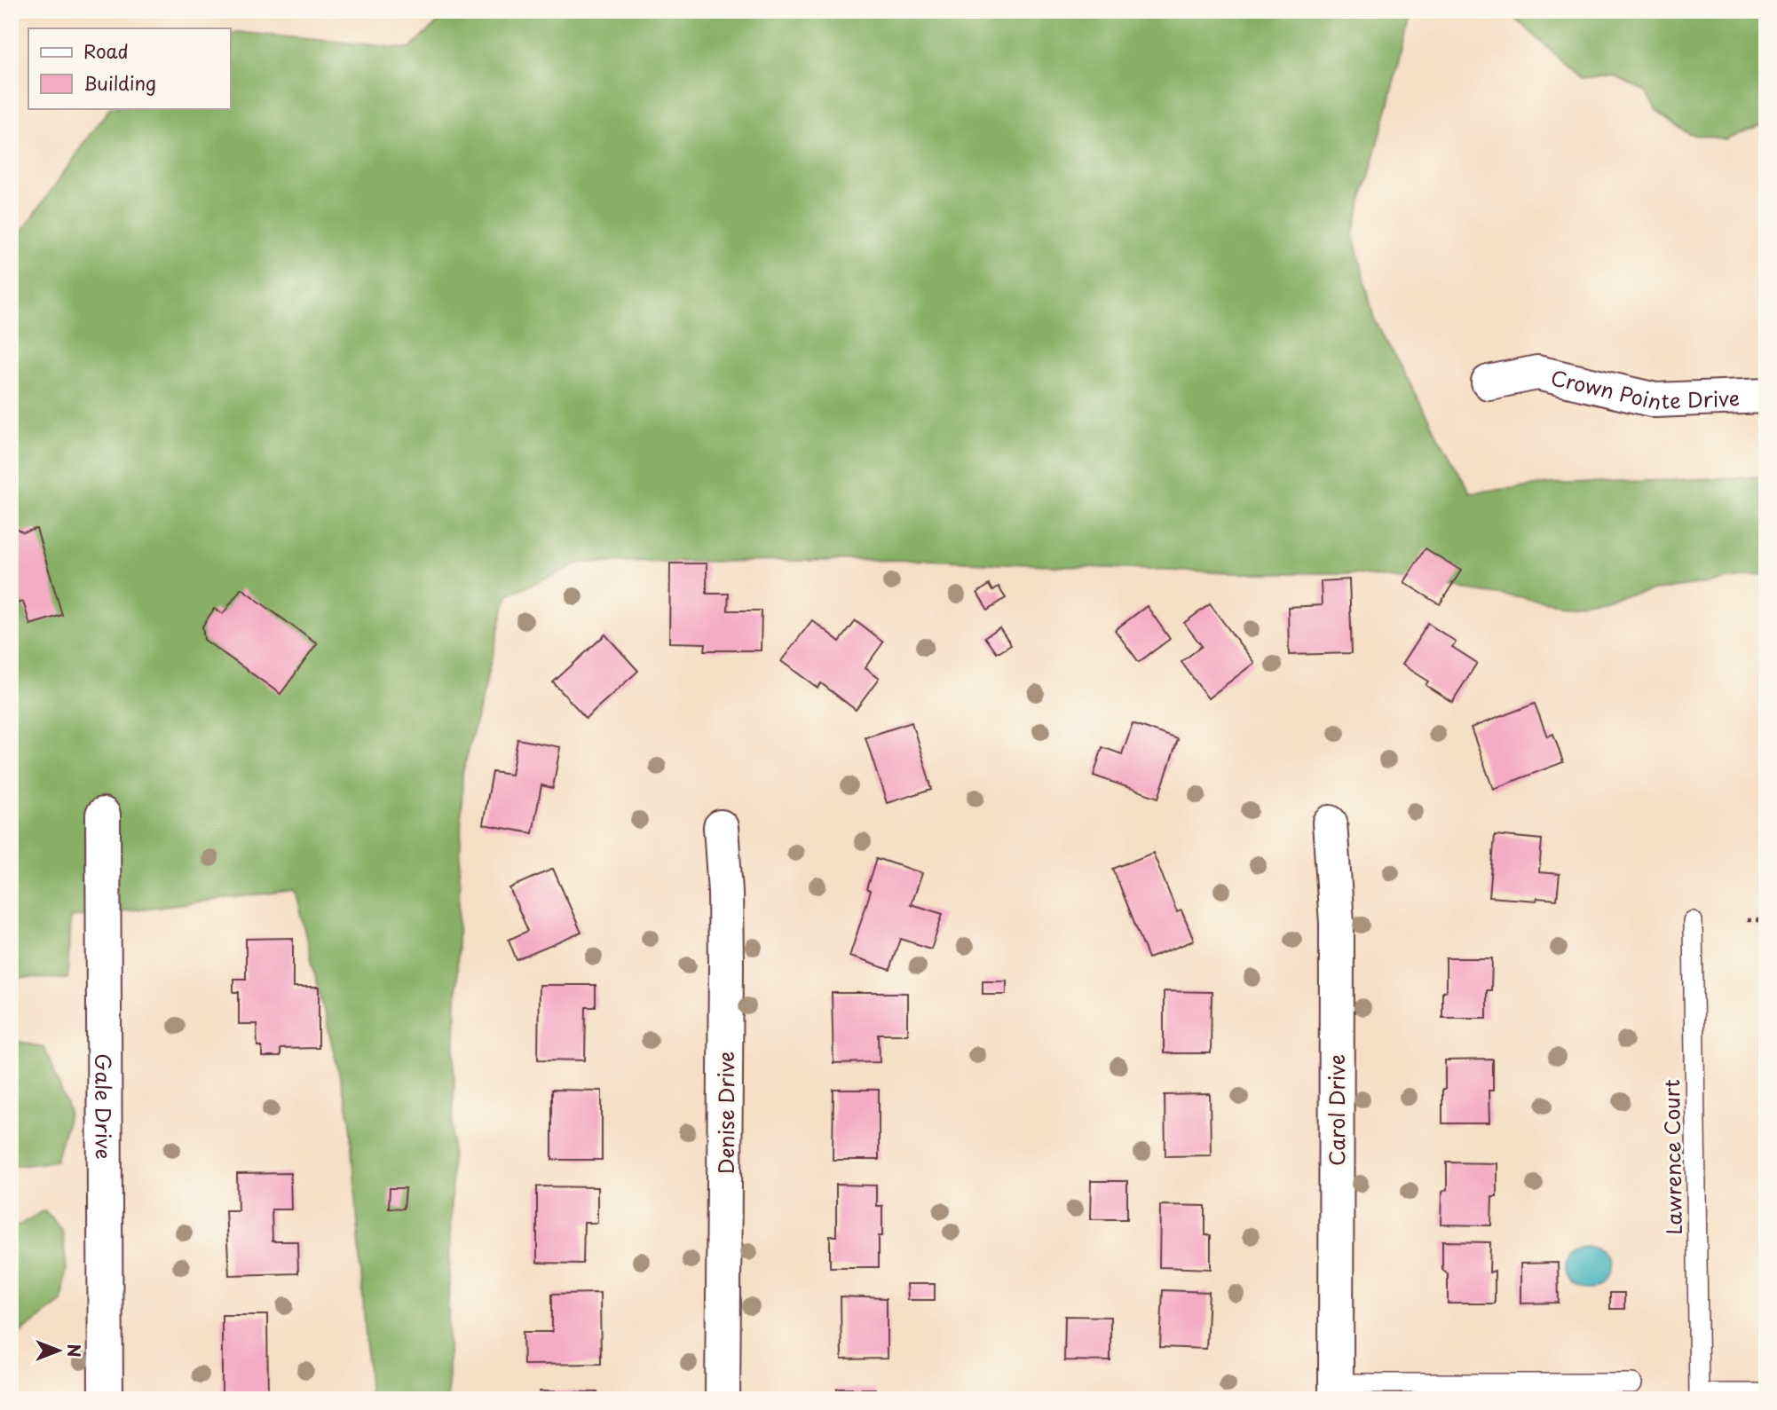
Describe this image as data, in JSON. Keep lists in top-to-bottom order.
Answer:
{
  "streets": {
    "street": [
      "Crown Pointe Drive",
      "Gale Drive",
      "Carol Drive",
      "Denise Drive"
    ],
    "lane": ["Lawrence Court"]
  },
  "legend": ["Road", "Building"],
  "north": "right"
}
